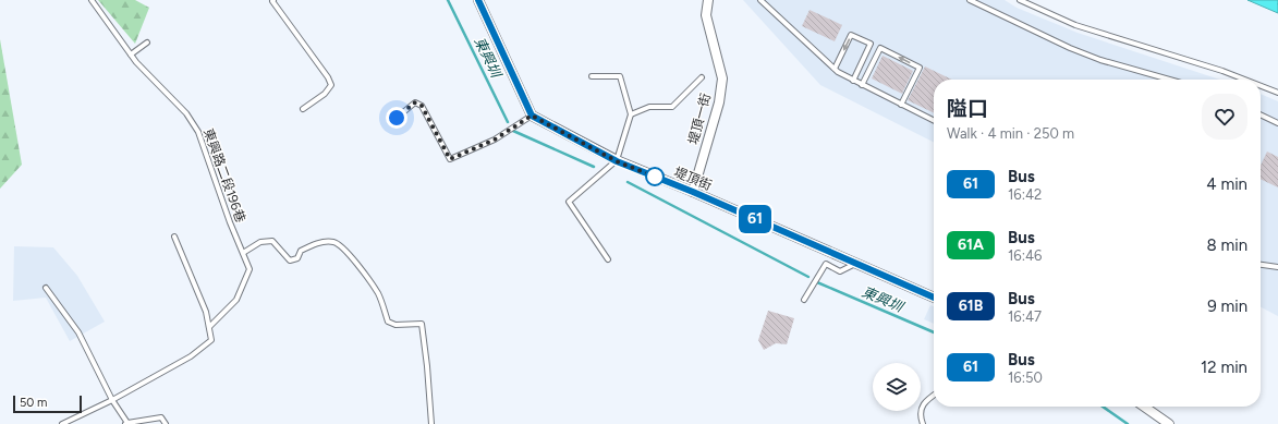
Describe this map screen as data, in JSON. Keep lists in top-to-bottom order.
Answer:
{
  "streets": {
    "street": ["堤頂一街", "堤頂街"],
    "lane": ["東興路二段196巷"]
  },
  "crossings": [
    ["堤頂一街", "堤頂街"]
  ],
  "water": ["東興圳"],
  "lines": ["bus line 61"],
  "scale_bar": "50 m",
  "page": {
    "on_map": "61",
    "heading": ["隘口", "Walk · 4 min · 250 m"],
    "list": [
      {
        "mark": "61",
        "name": "Bus",
        "note": "16:42",
        "value": "4 min"
      },
      {
        "mark": "61A",
        "name": "Bus",
        "note": "16:46",
        "value": "8 min"
      },
      {
        "mark": "61B",
        "name": "Bus",
        "note": "16:47",
        "value": "9 min"
      },
      {
        "mark": "61",
        "name": "Bus",
        "note": "16:50",
        "value": "12 min"
      }
    ],
    "scale": "50 m"
  }
}
